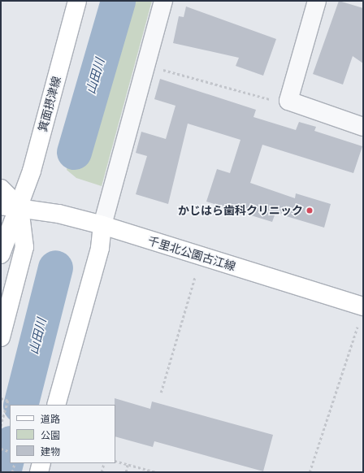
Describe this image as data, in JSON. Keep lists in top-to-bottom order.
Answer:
{
  "streets": {
    "street": ["箕面摂津線", "千里北公園古江線"]
  },
  "crossings": [
    ["箕面摂津線", "千里北公園古江線"]
  ],
  "water": ["山田川"],
  "places": ["かじはら歯科クリニック"],
  "legend": ["道路", "公園", "建物"]
}
